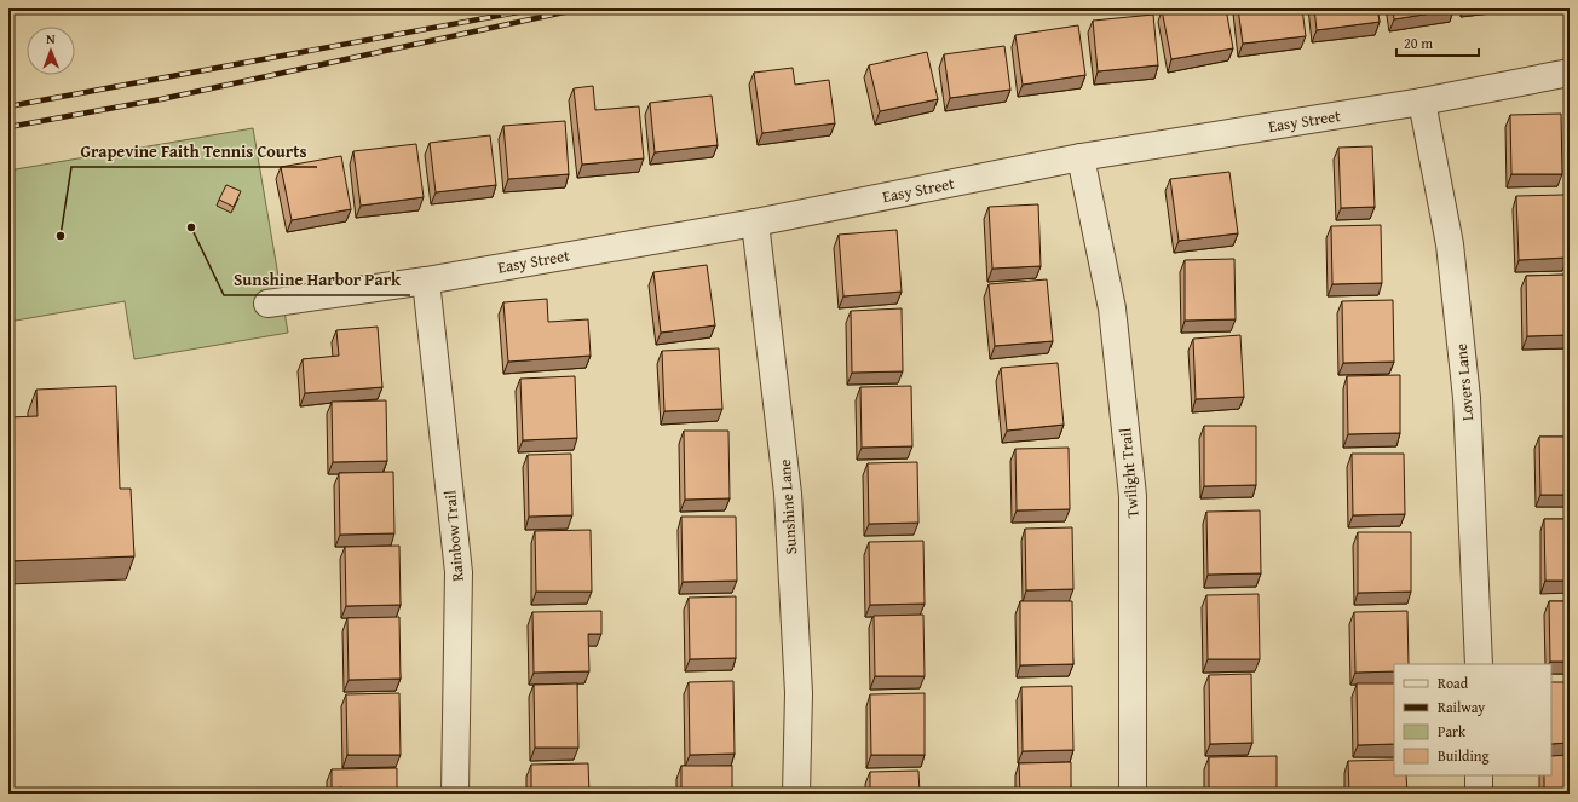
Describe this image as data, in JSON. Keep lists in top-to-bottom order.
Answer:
{
  "streets": {
    "street": [
      "Easy Street",
      "Lovers Lane",
      "Twilight Trail",
      "Sunshine Lane",
      "Rainbow Trail"
    ]
  },
  "crossings": [
    ["Easy Street", "Lovers Lane"],
    ["Easy Street", "Twilight Trail"],
    ["Easy Street", "Sunshine Lane"],
    ["Easy Street", "Rainbow Trail"]
  ],
  "places": ["Sunshine Harbor Park", "Grapevine Faith Tennis Courts"],
  "legend": [
    "Road",
    "Railway",
    "Park",
    "Building"
  ],
  "scale_bar": "20 m",
  "north": "top"
}
